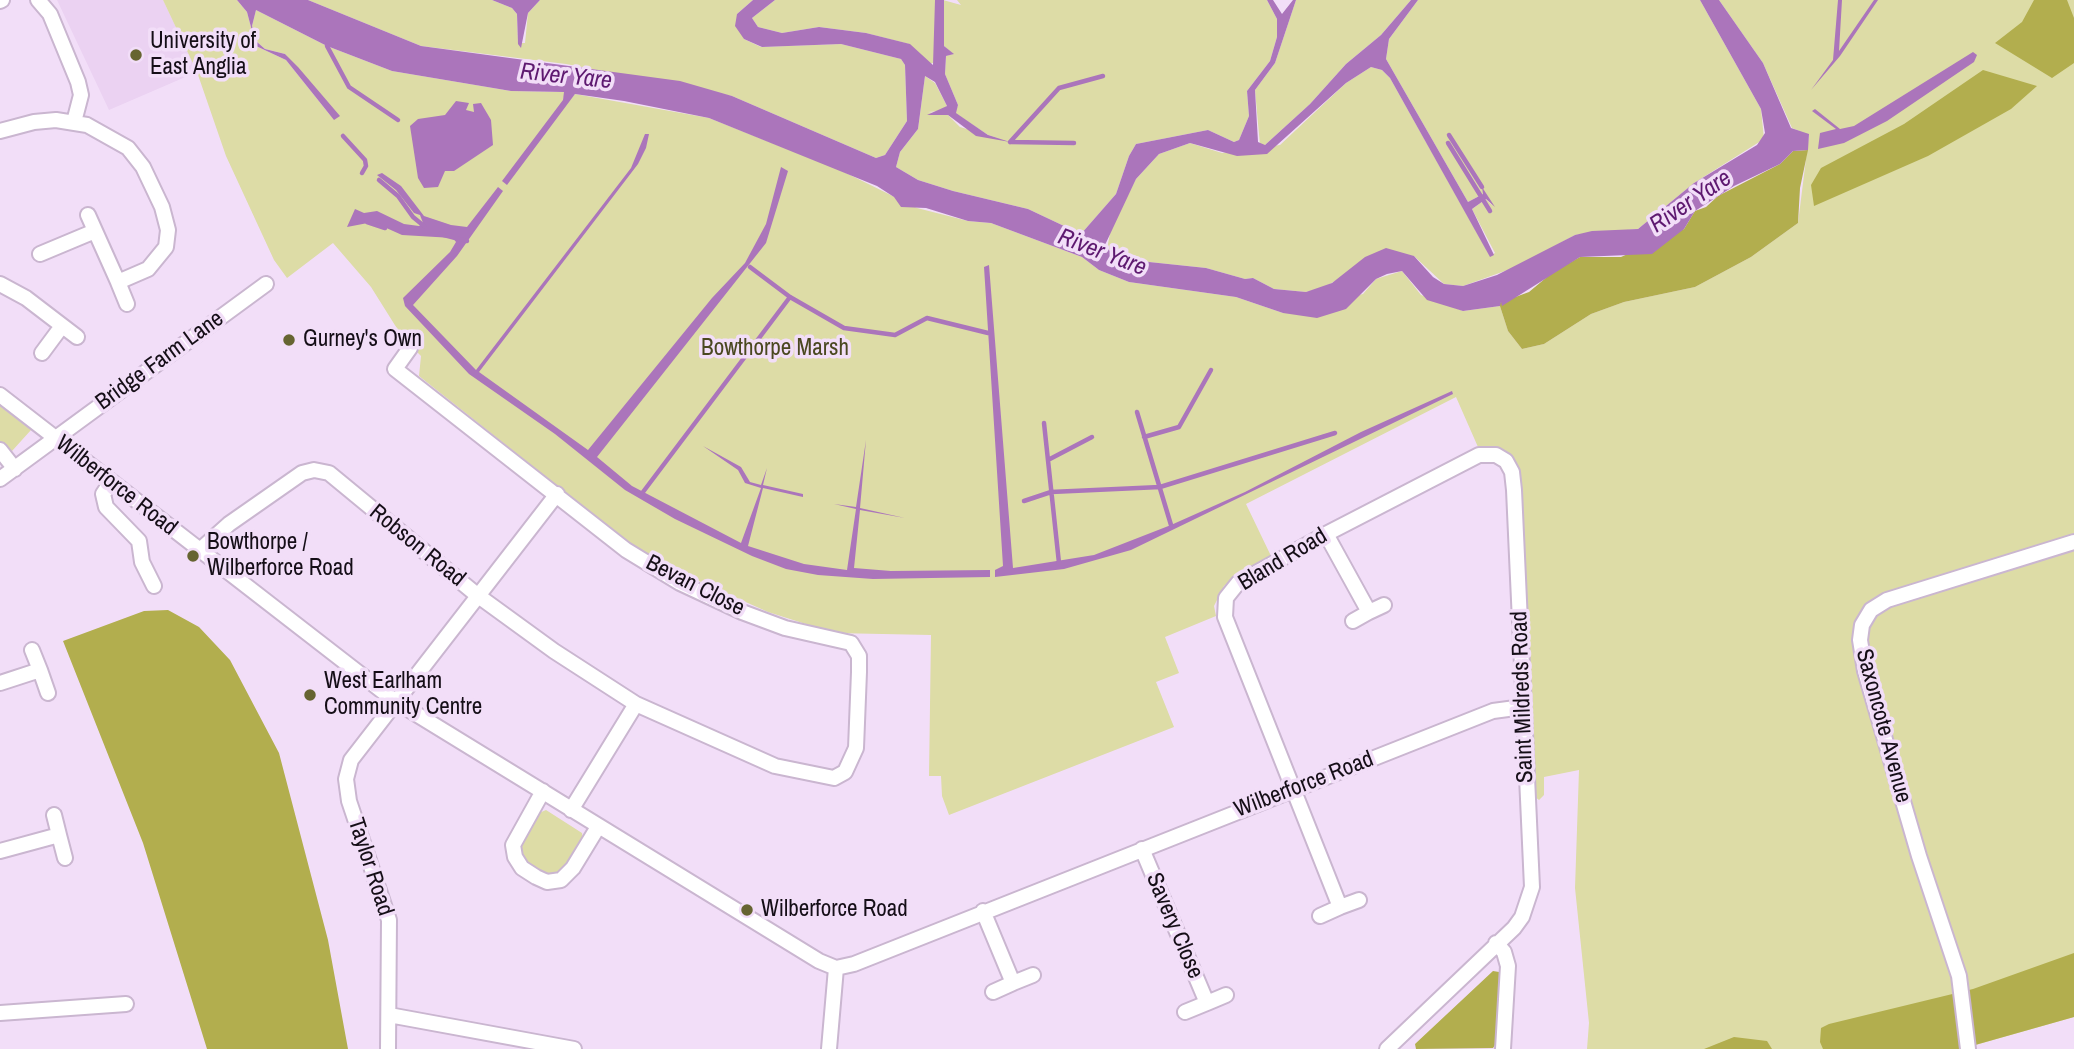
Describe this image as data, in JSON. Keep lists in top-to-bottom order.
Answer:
{
  "streets": {
    "street": [
      "Bridge Farm Lane",
      "Wilberforce Road",
      "Robson Road",
      "Bland Road",
      "Bevan Close",
      "Saint Mildreds Road",
      "Saxoncote Avenue",
      "Taylor Road",
      "Savery Close"
    ]
  },
  "crossings": [
    ["Bridge Farm Lane", "Wilberforce Road"],
    ["Wilberforce Road", "Robson Road"],
    ["Wilberforce Road", "Bland Road"],
    ["Wilberforce Road", "Saint Mildreds Road"],
    ["Wilberforce Road", "Taylor Road"],
    ["Wilberforce Road", "Savery Close"],
    ["Robson Road", "Bevan Close"],
    ["Bland Road", "Saint Mildreds Road"]
  ],
  "water": ["River Yare"],
  "parks": ["Bowthorpe Marsh"],
  "places": [
    "University of East Anglia",
    "Gurney's Own",
    "Bowthorpe / Wilberforce Road",
    "West Earlham Community Centre",
    "Wilberforce Road"
  ]
}
